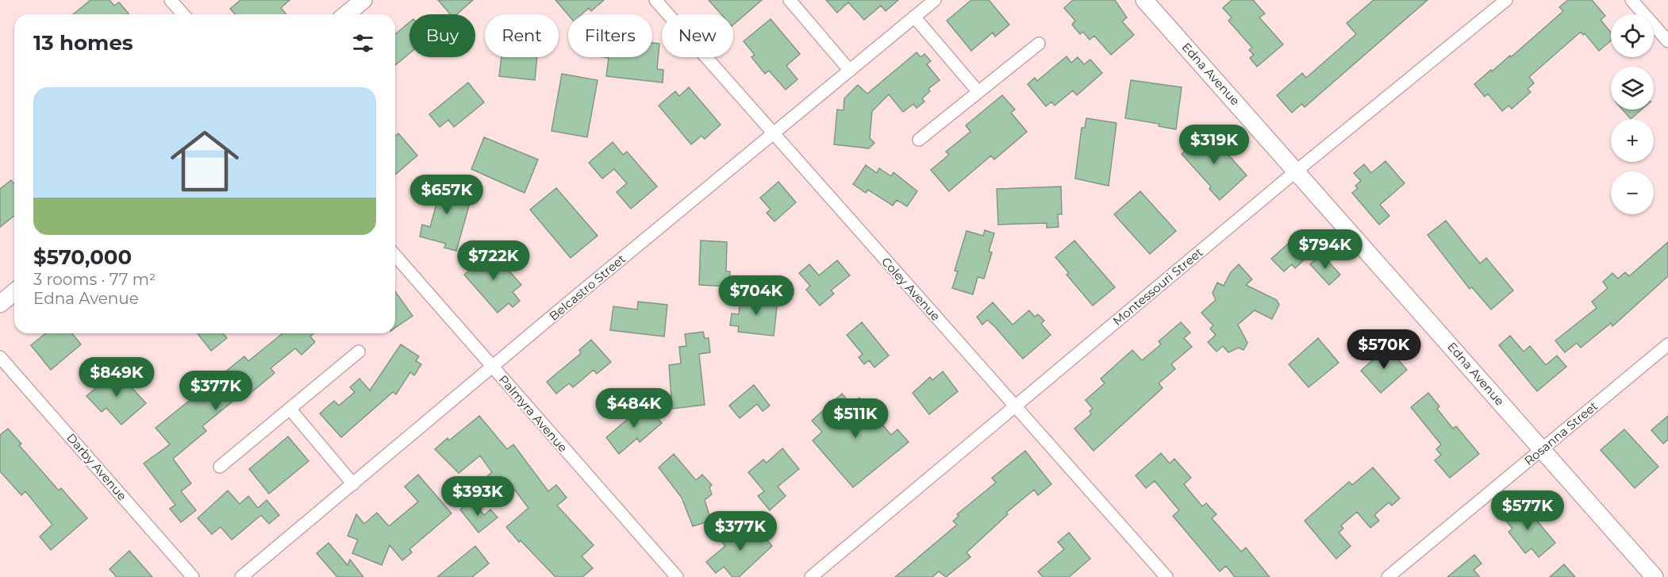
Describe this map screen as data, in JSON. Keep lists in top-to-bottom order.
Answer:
{
  "streets": {
    "street": [
      "Edna Avenue",
      "Montessouri Street",
      "Belcastro Street",
      "Coley Avenue",
      "Palmyra Avenue",
      "Rosanna Street",
      "Darby Avenue"
    ]
  },
  "crossings": [
    ["Edna Avenue", "Montessouri Street"],
    ["Edna Avenue", "Rosanna Street"],
    ["Montessouri Street", "Coley Avenue"],
    ["Belcastro Street", "Coley Avenue"],
    ["Belcastro Street", "Palmyra Avenue"]
  ],
  "page": {
    "map_buttons": ["+", "−"],
    "chip": [
      "Buy",
      "Rent",
      "Filters",
      "New"
    ],
    "heading": "13 homes",
    "list": [
      {
        "name": "$570,000",
        "note": "3 rooms · 77 m² · Edna Avenue"
      }
    ],
    "price": [
      "$319K",
      "$657K",
      "$794K",
      "$722K",
      "$704K",
      "$570K",
      "$849K",
      "$377K",
      "$484K",
      "$511K",
      "$393K",
      "$577K",
      "$377K"
    ]
  }
}
